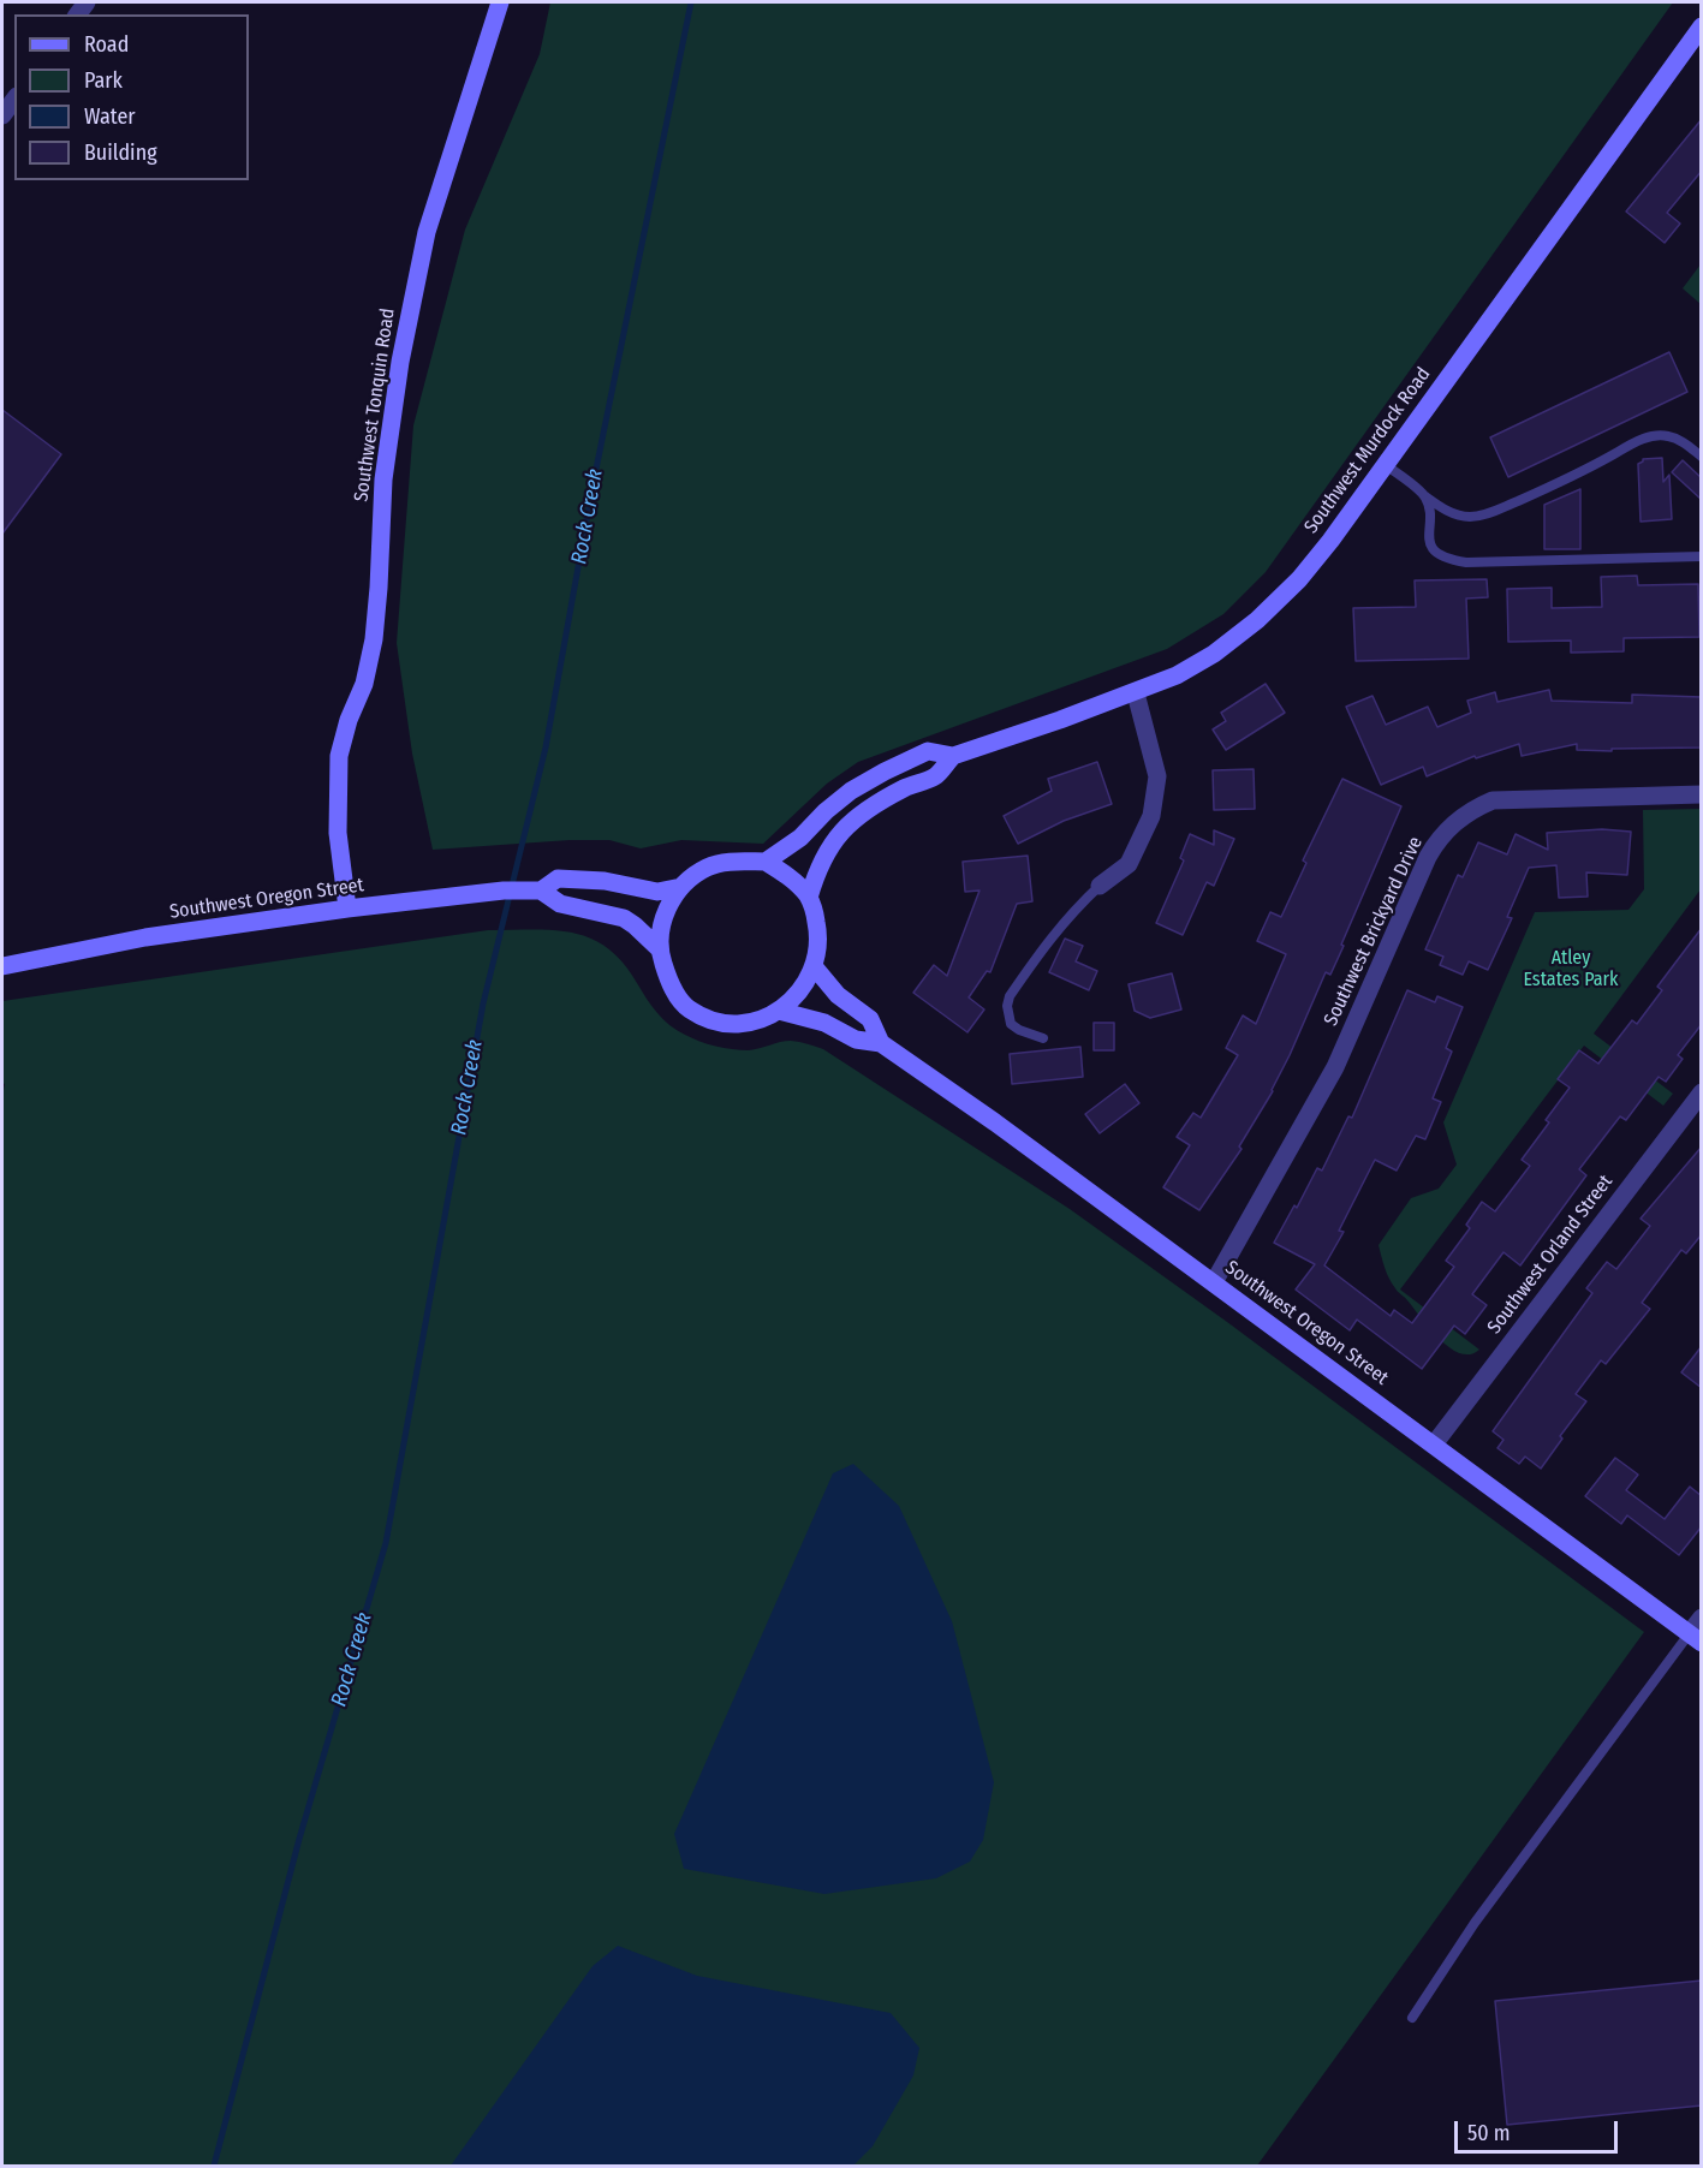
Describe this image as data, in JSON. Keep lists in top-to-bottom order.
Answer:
{
  "streets": {
    "main road": ["Southwest Tonquin Road", "Southwest Murdock Road", "Southwest Oregon Street"],
    "street": ["Southwest Brickyard Drive", "Southwest Orland Street"]
  },
  "crossings": [
    ["Southwest Tonquin Road", "Southwest Oregon Street"],
    ["Southwest Murdock Road", "Southwest Oregon Street"],
    ["Southwest Oregon Street", "Southwest Brickyard Drive"],
    ["Southwest Oregon Street", "Southwest Orland Street"]
  ],
  "water": ["Rock Creek"],
  "parks": ["Atley Estates Park"],
  "legend": [
    "Road",
    "Park",
    "Water",
    "Building"
  ],
  "scale_bar": "50 m"
}
